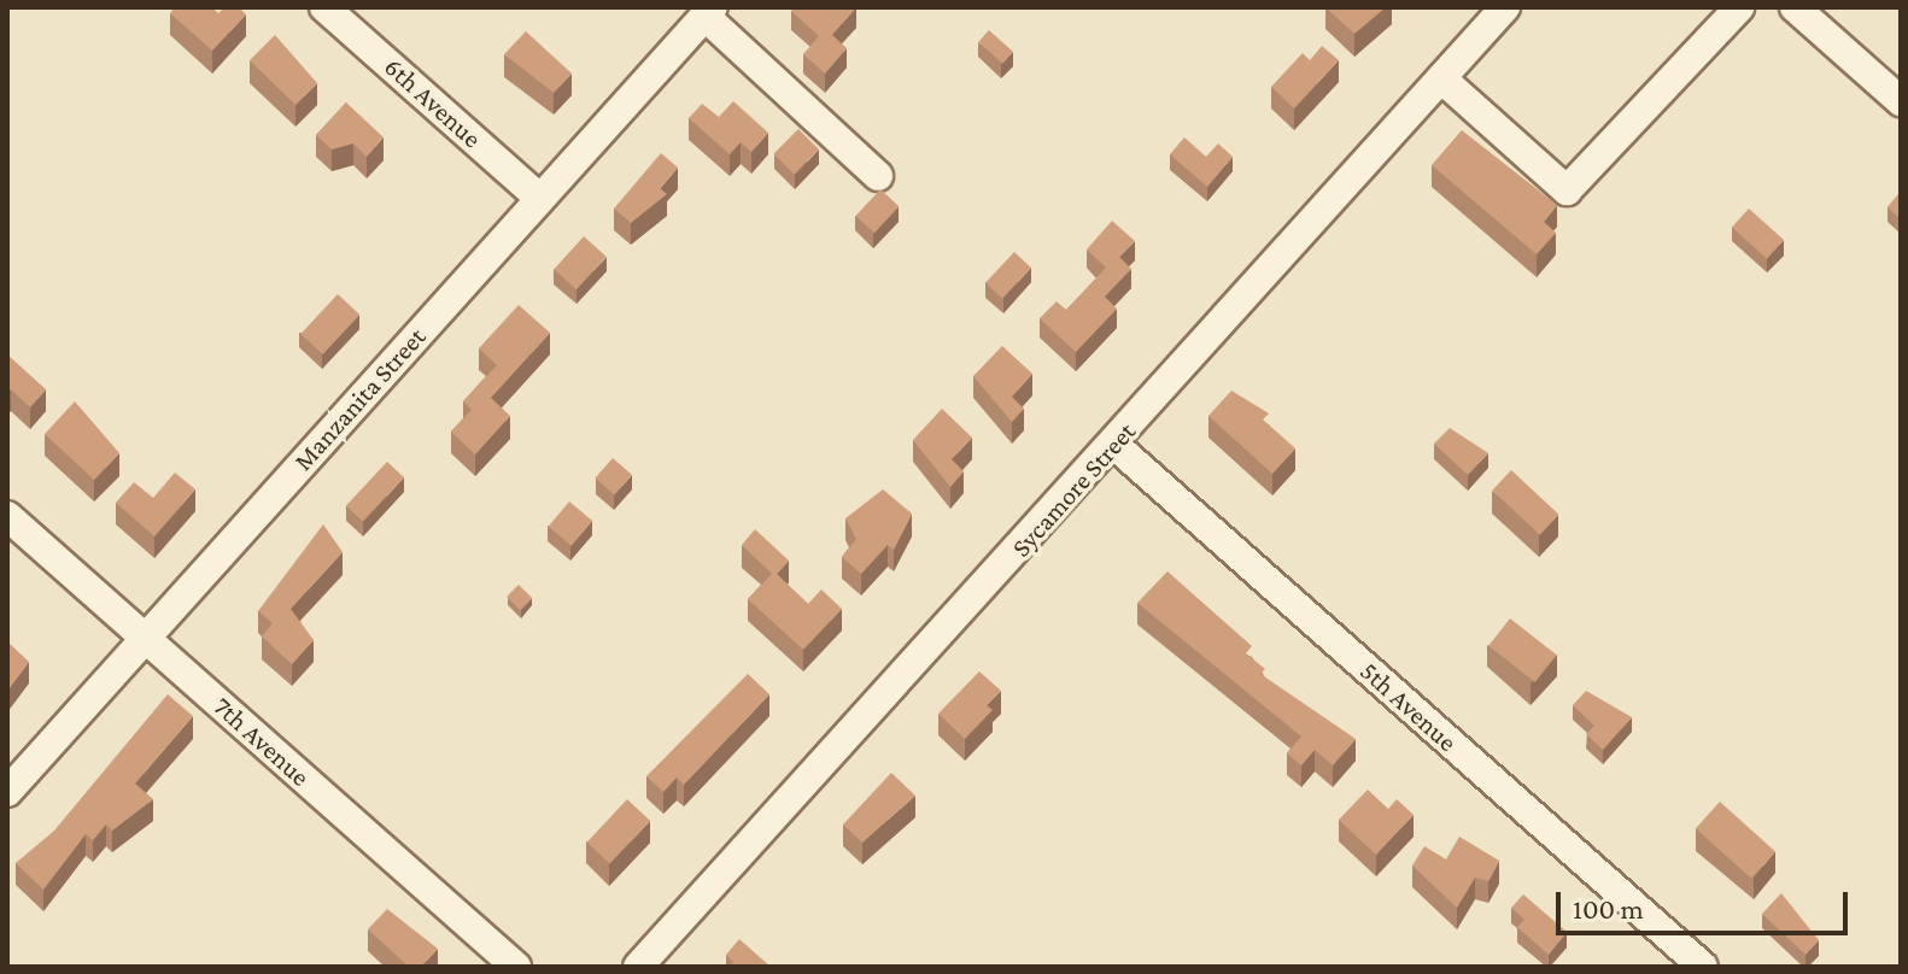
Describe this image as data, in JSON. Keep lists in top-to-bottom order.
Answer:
{
  "streets": {
    "street": [
      "6th Avenue",
      "Manzanita Street",
      "Sycamore Street",
      "5th Avenue",
      "7th Avenue"
    ]
  },
  "crossings": [
    ["6th Avenue", "Manzanita Street"],
    ["Manzanita Street", "7th Avenue"],
    ["Sycamore Street", "5th Avenue"]
  ],
  "scale_bar": "100 m"
}
